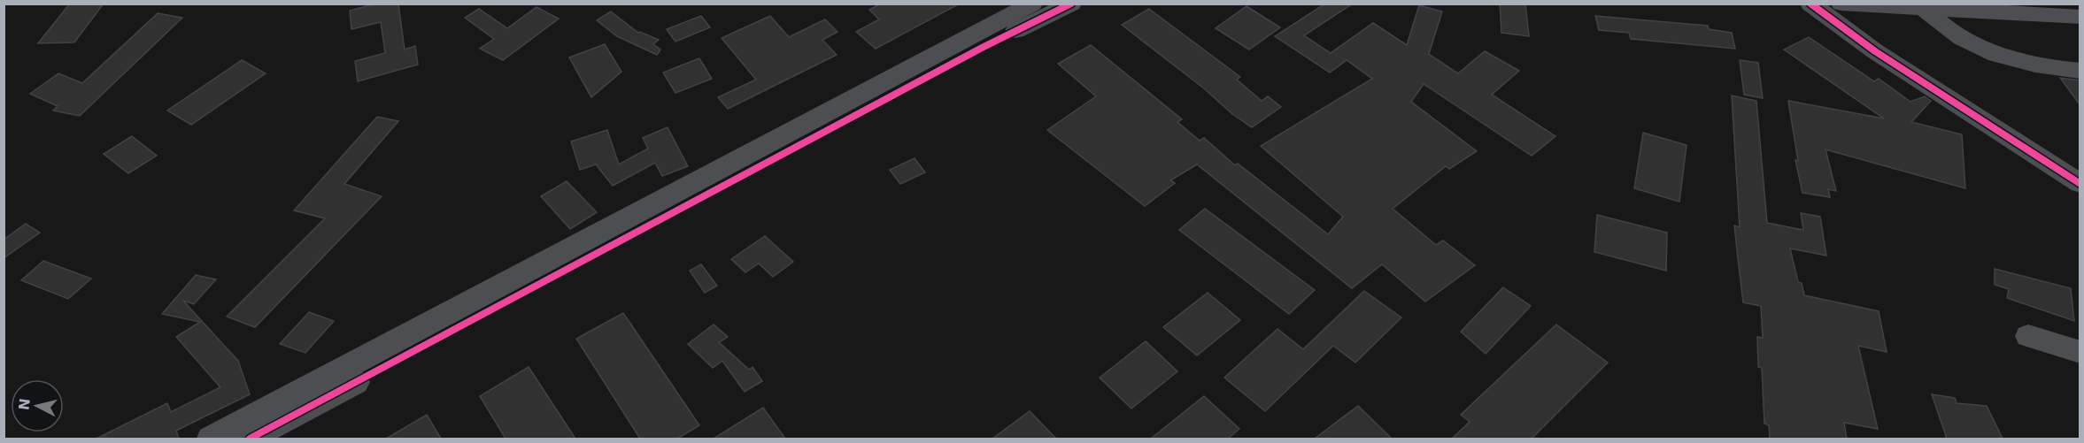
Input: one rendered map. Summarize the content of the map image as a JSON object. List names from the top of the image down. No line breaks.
{"north":"left"}
